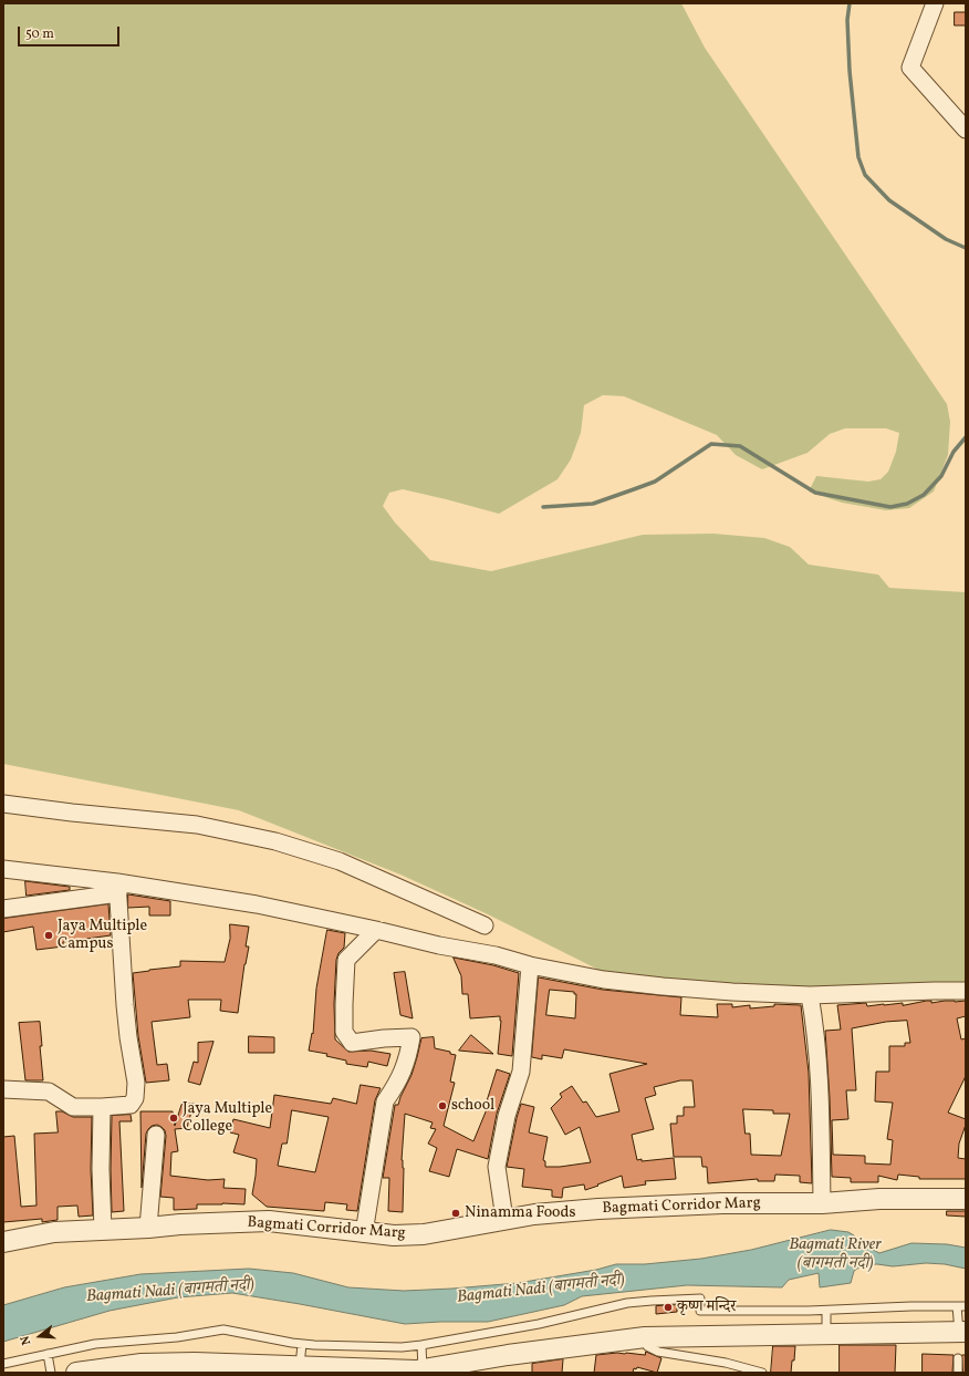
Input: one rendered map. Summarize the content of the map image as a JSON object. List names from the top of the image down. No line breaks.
{"streets":{"street":["Bagmati Corridor Marg"]},"water":["Bagmati River (बागमती नदी)","Bagmati Nadi (बागमती नदी)"],"places":["Jaya Multiple Campus","school","Jaya Multiple College","Ninamma Foods","कृष्ण मन्दिर"],"scale_bar":"50 m","north":"left"}
